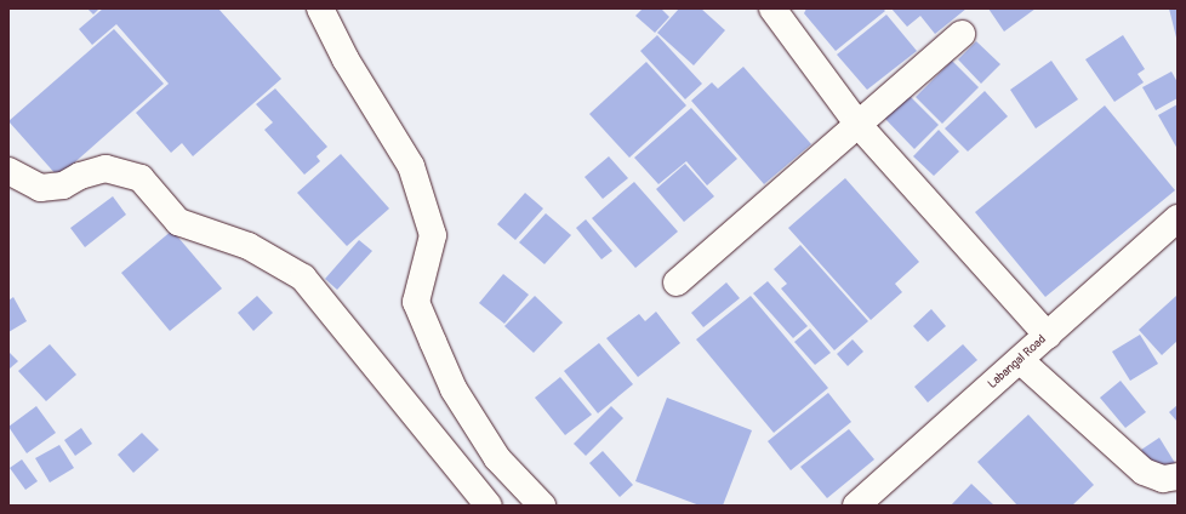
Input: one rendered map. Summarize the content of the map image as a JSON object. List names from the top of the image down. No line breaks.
{"streets":{"street":["Labangal Road"]}}
